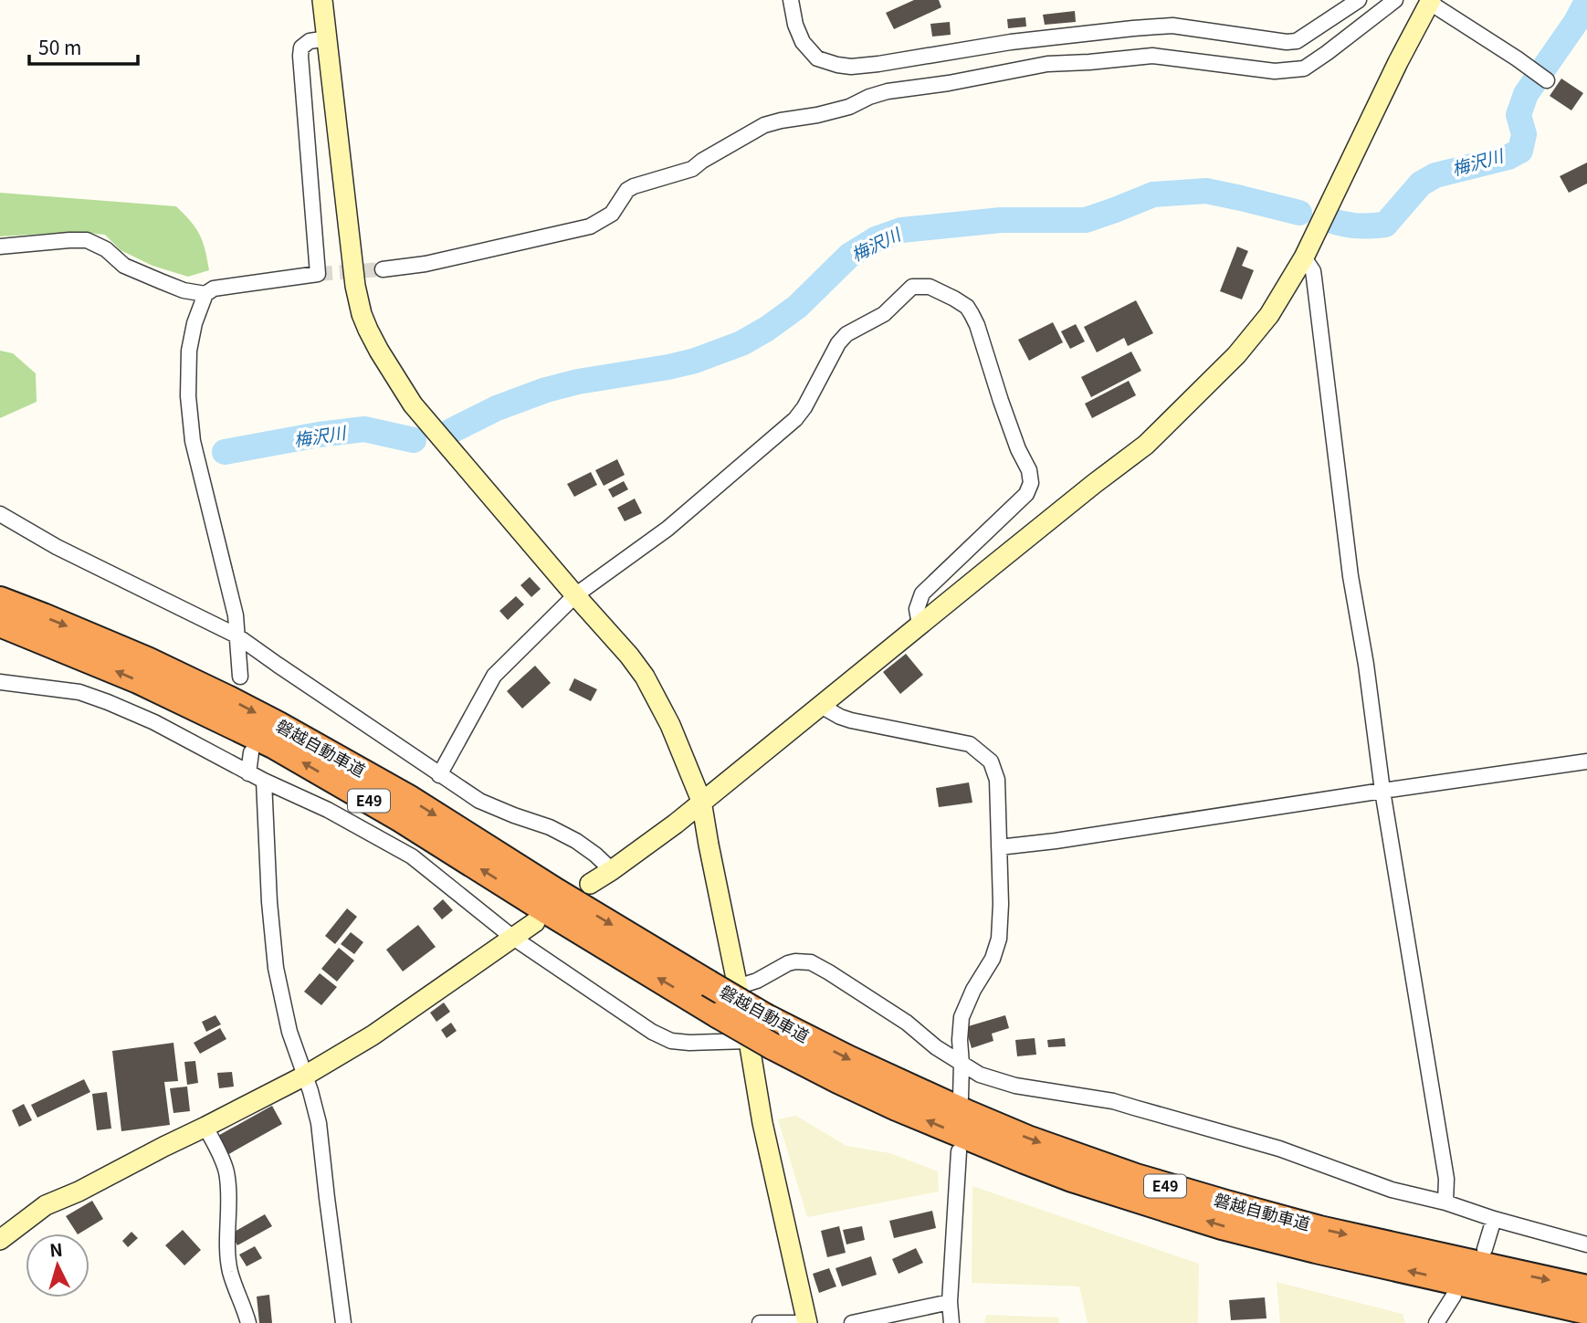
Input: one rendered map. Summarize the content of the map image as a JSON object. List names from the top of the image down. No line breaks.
{"streets":{"highway":["磐越自動車道","E49"]},"water":["梅沢川"],"scale_bar":"50 m","north":"top"}
